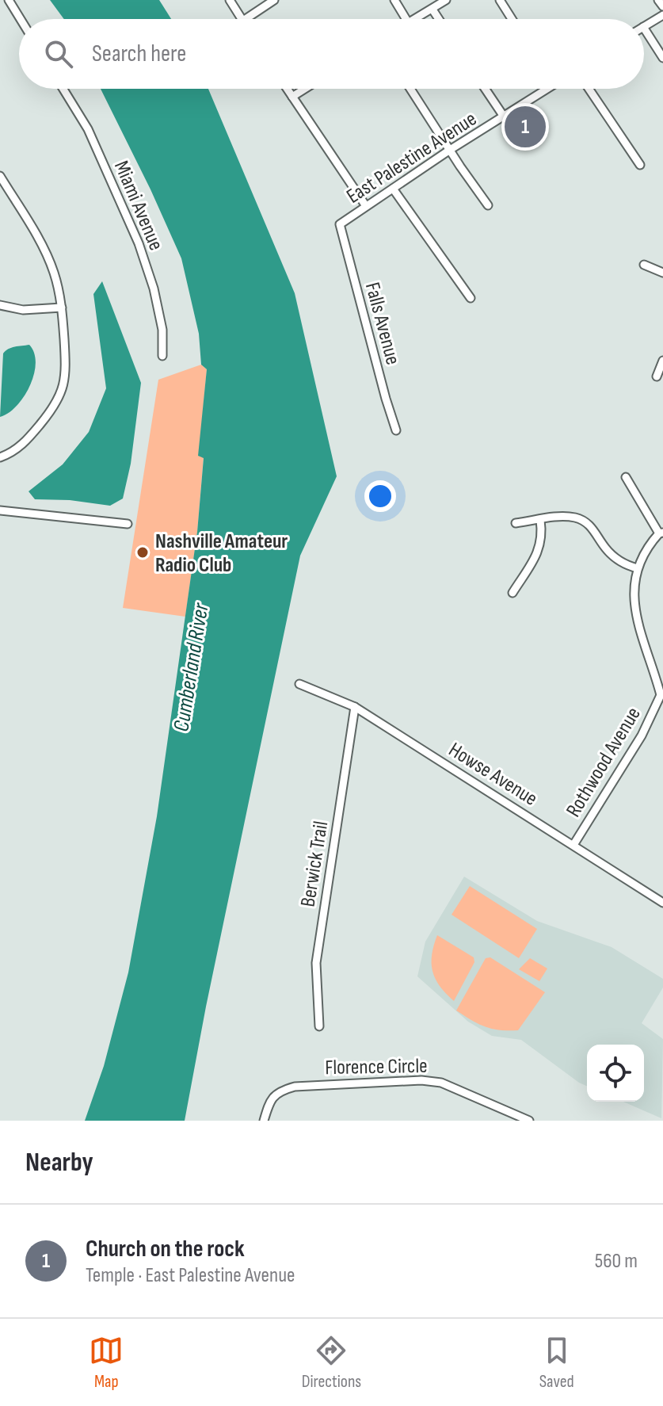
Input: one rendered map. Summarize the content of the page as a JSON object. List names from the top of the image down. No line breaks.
{"streets":{"street":["East Palestine Avenue","Miami Avenue","Falls Avenue","Rothwood Avenue","Howse Avenue","Berwick Trail","Florence Circle"]},"crossings":[["East Palestine Avenue","Falls Avenue"],["Rothwood Avenue","Howse Avenue"],["Howse Avenue","Berwick Trail"]],"water":["Cumberland River"],"places":["Nashville Amateur Radio Club"],"page":{"search":"Search here","pins":"1","heading":"Nearby","list":[{"mark":"1","name":"Church on the rock","note":"Temple · East Palestine Avenue","value":"560 m"}],"nav":["Map","Directions","Saved"]}}
